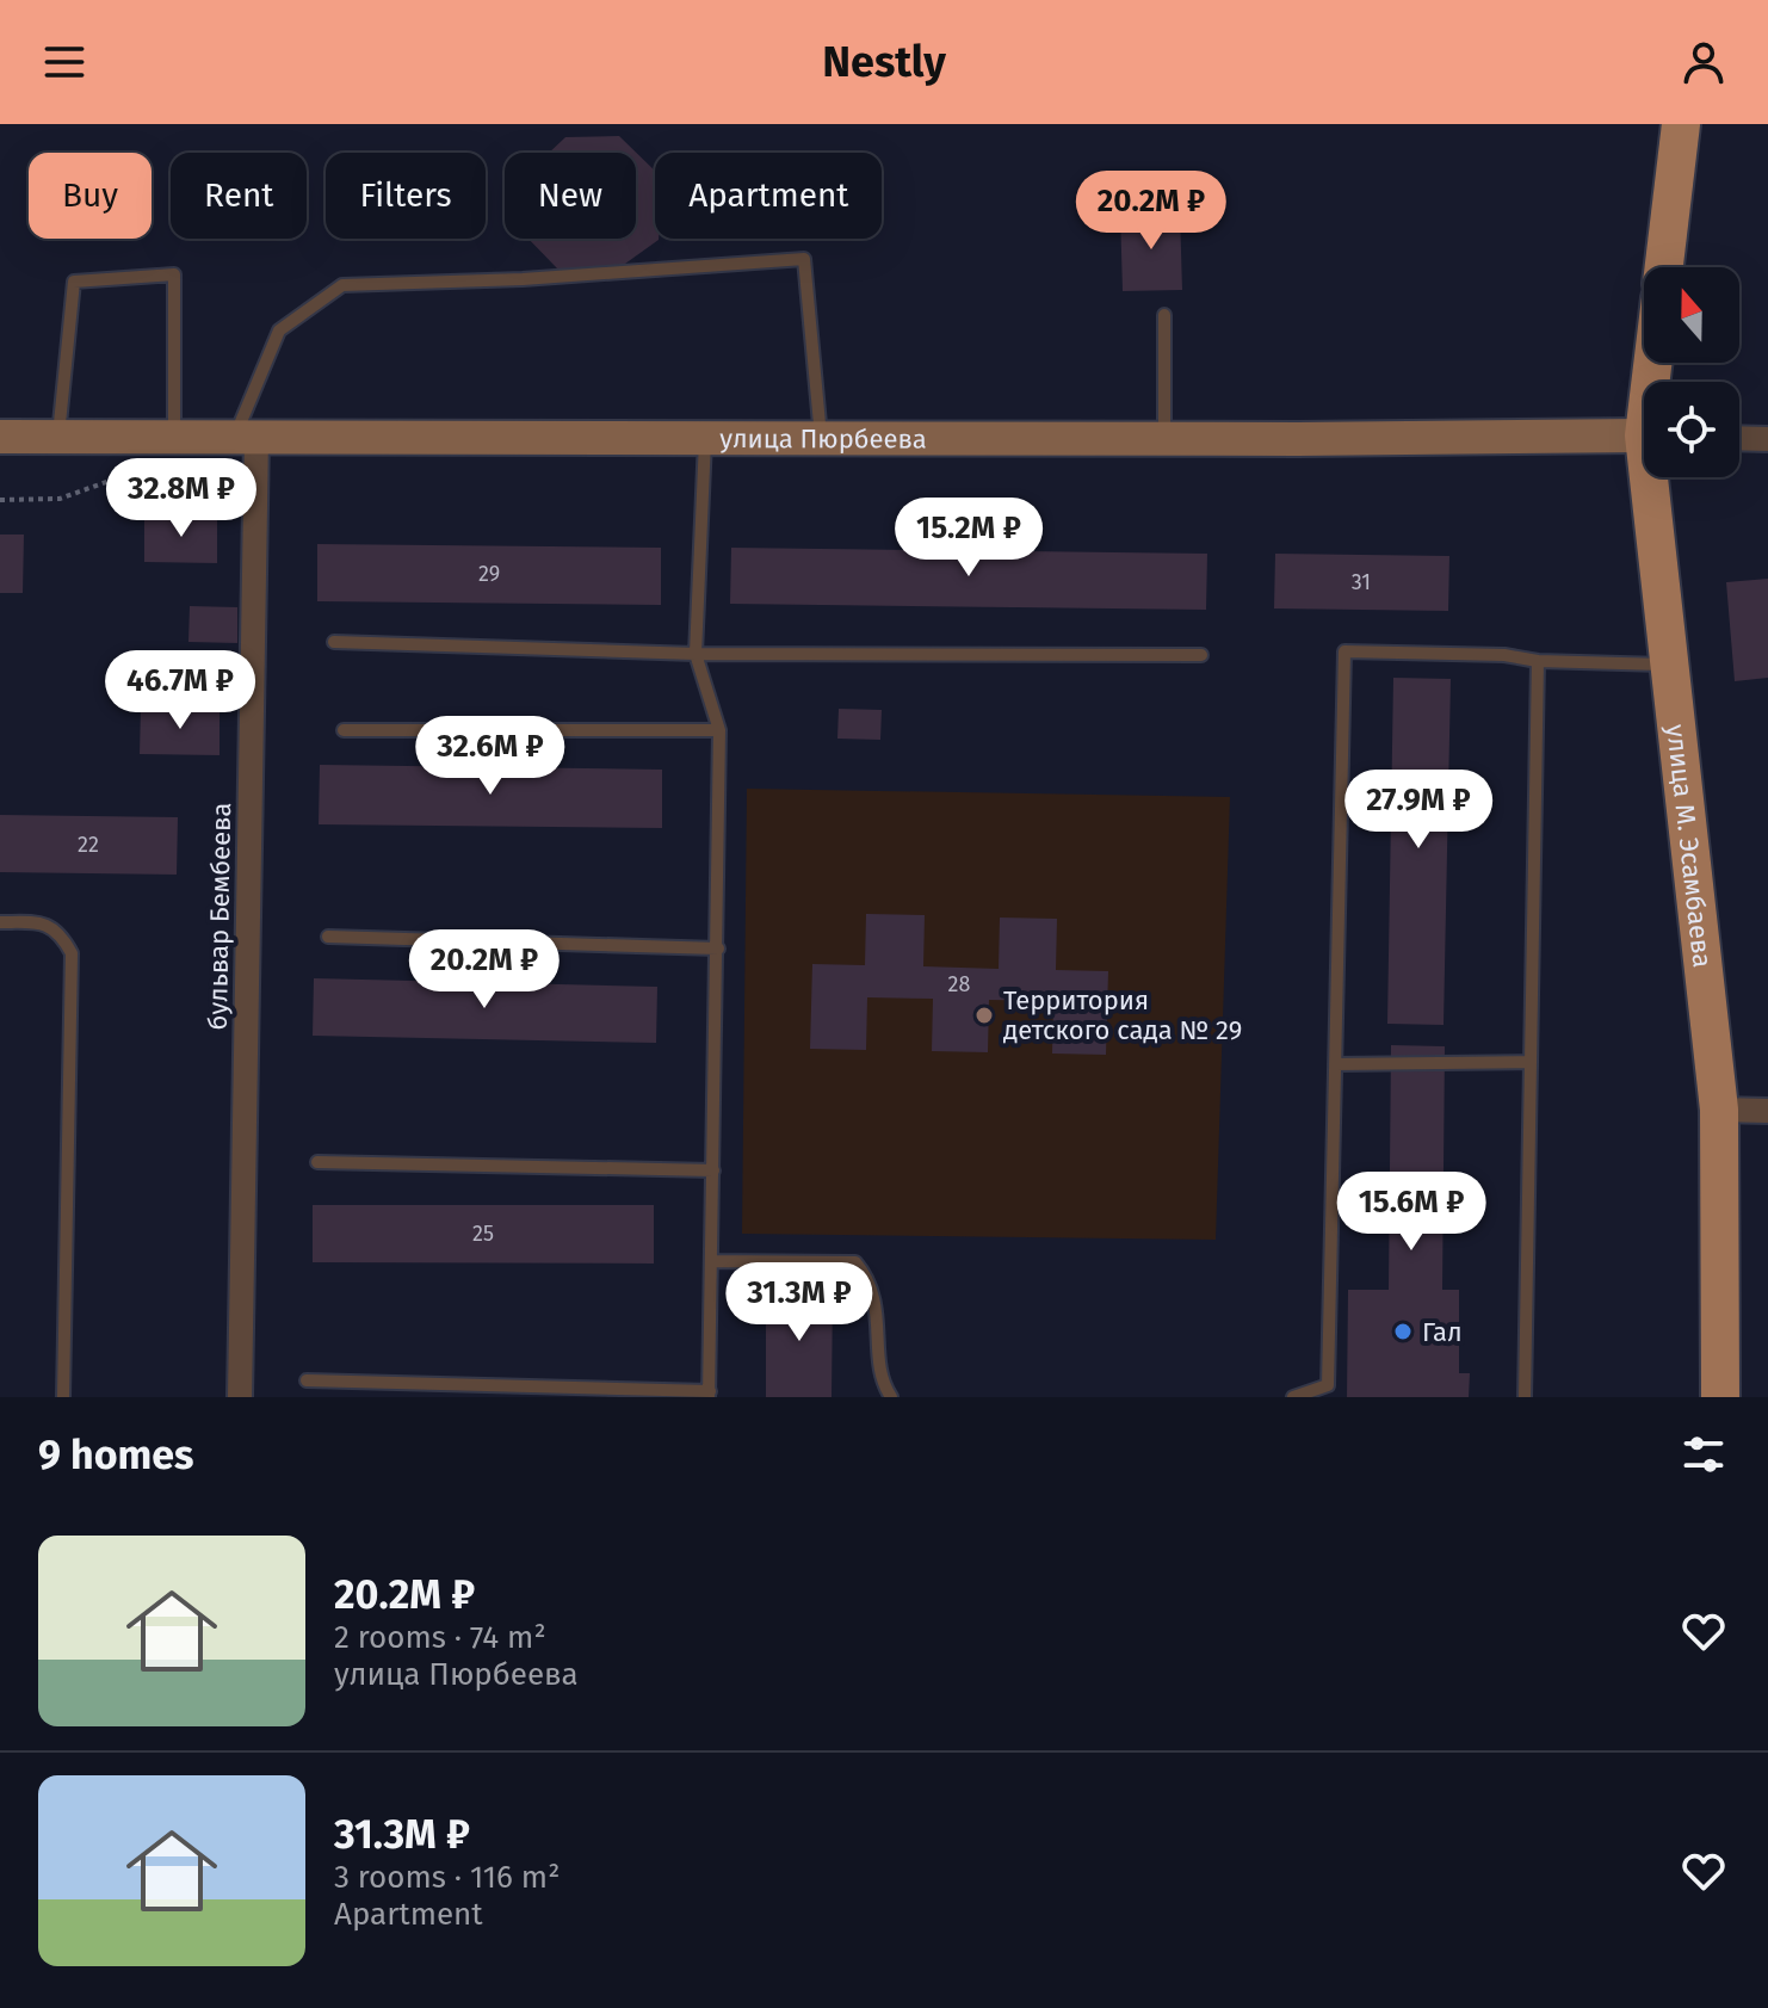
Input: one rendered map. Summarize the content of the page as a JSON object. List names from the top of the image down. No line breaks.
{"streets":{"main road":["улица Пюрбеева","улица М. Эсамбаева"],"street":["бульвар Бембеева"]},"crossings":[["улица Пюрбеева","бульвар Бембеева"]],"places":["Территория детского сада № 29","Гал"],"house_numbers":["29","31","22","28","25"],"north":"top","page":{"header":"Nestly","chip":["Buy","Rent","Filters","New","Apartment"],"price":["20.2M ₽","32.8M ₽","15.2M ₽","46.7M ₽","32.6M ₽","27.9M ₽","20.2M ₽","15.6M ₽","31.3M ₽"],"heading":"9 homes","list":[{"name":"20.2M ₽","note":"2 rooms · 74 m² · улица Пюрбеева"},{"name":"31.3M ₽","note":"3 rooms · 116 m² · Apartment"}]}}
